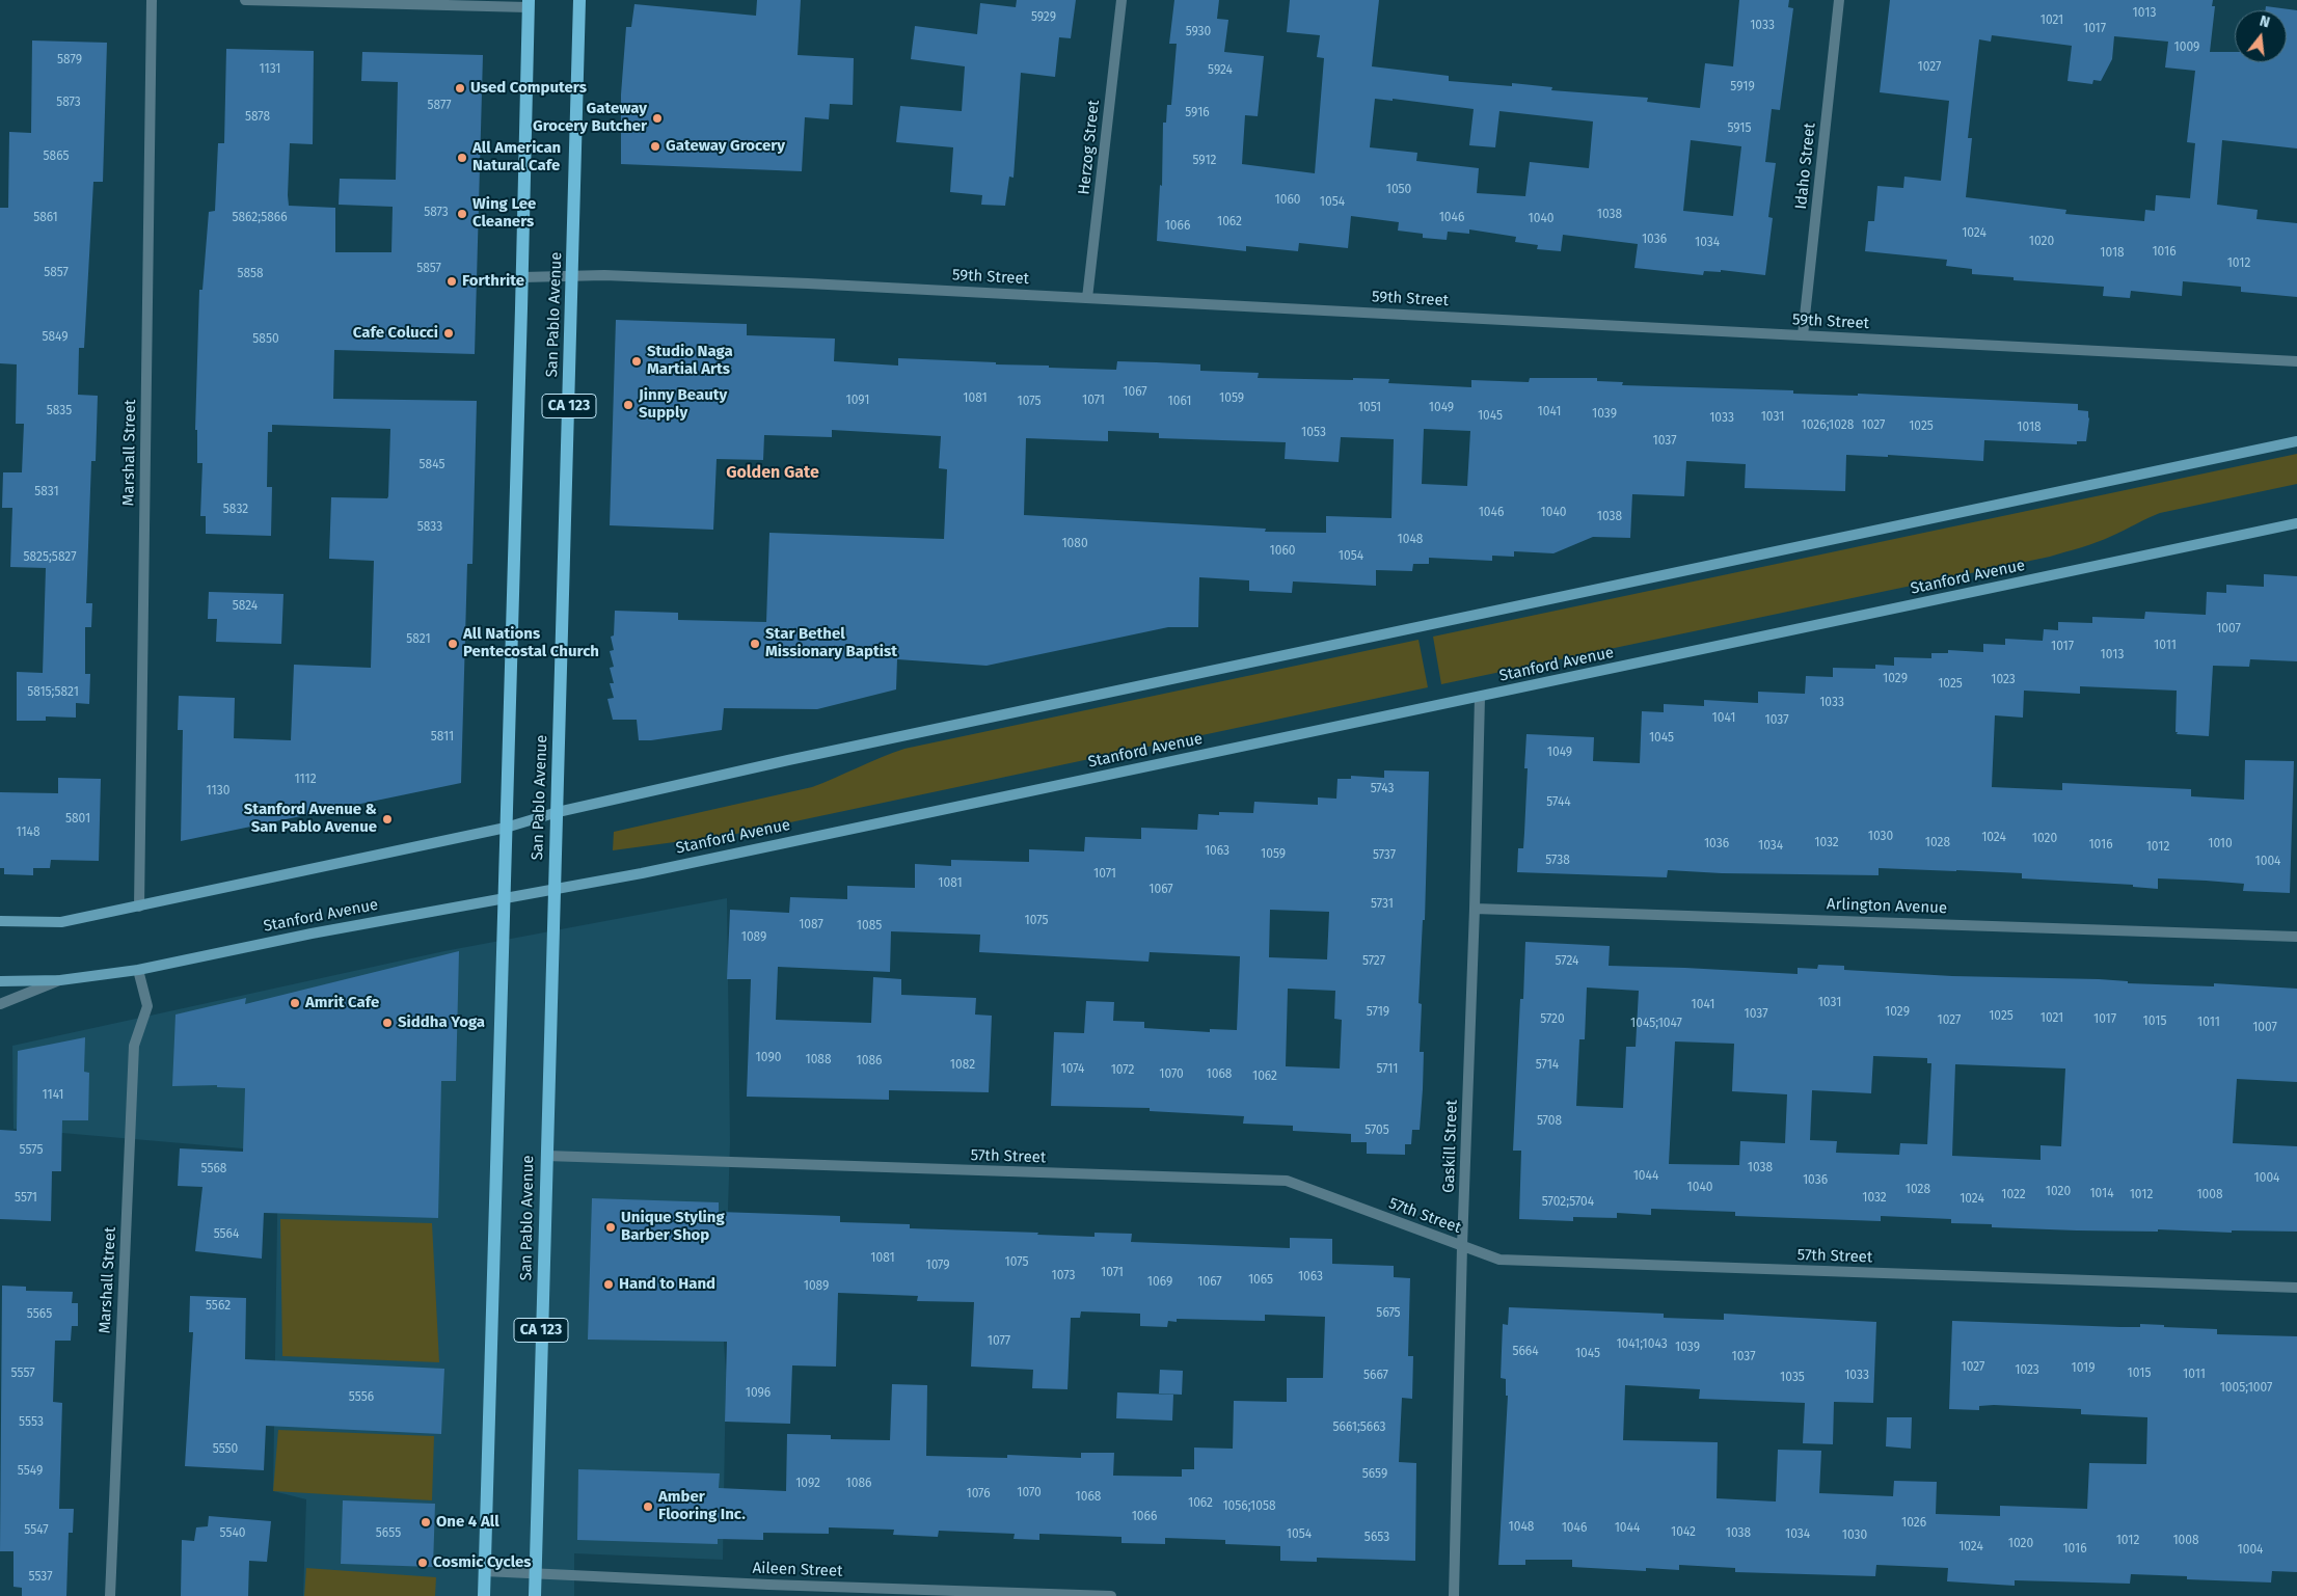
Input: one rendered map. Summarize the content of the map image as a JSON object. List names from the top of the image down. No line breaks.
{"streets":{"main road":["San Pablo Avenue","CA 123","Stanford Avenue"],"street":["Herzog Street","Idaho Street","59th Street","Marshall Street","Arlington Avenue","Gaskill Street","57th Street","Aileen Street"]},"crossings":[["Herzog Street","59th Street"],["Idaho Street","59th Street"],["59th Street","San Pablo Avenue"],["59th Street","CA 123"],["San Pablo Avenue","Stanford Avenue"],["San Pablo Avenue","57th Street"],["San Pablo Avenue","Aileen Street"],["CA 123","Stanford Avenue"],["CA 123","Aileen Street"],["Marshall Street","Stanford Avenue"],["Stanford Avenue","Gaskill Street"],["Arlington Avenue","Gaskill Street"],["Gaskill Street","57th Street"]],"districts":["Golden Gate"],"places":["Used Computers","Gateway Grocery Butcher","Gateway Grocery","All American Natural Cafe","Wing Lee Cleaners","Forthrite","Cafe Colucci","Studio Naga Martial Arts","Jinny Beauty Supply","All Nations Pentecostal Church","Star Bethel Missionary Baptist","Stanford Avenue & San Pablo Avenue","Amrit Cafe","Siddha Yoga","Unique Styling Barber Shop","Hand to Hand","Amber Flooring Inc.","One 4 All","Cosmic Cycles"],"house_numbers":["1013","5929","1021","1033","1017","5930","1009","5879","1027","1131","5924","5919","5873","5877","5916","5878","5915","5865","5912","1050","1060","1054","5873","1038","5861","5862;5866","1046","1040","1062","1066","1024","1036","1020","1034","1016","1018","1012","5857","5857","5858","5849","5850","1067","1081","1059","1091","1071","1075","1061","1051","1049","5835","1041","1039","1045","1031","1033","1026;1028","1027","1025","1018","1053","1037","5845","5831","5832","1046","1040","1038","5833","1048","1080","1060","1054","5825;5827","5824","1007","5821","1011","1017","1013","1029","1023","1025","5815;5821","1033","1041","1037","5811","1045","1049","1112","5743","1130","5744","5801","1148","1030","1024","1020","1032","1028","1036","1010","1016","1034","1012","1063","1059","5737","5738","1004","1071","1081","1067","5731","1075","1087","1085","1089","5727","5724","1031","1041","5719","1029","1037","1025","1021","5720","1017","1027","1015","1011","1045;1047","1007","1090","1088","1086","1082","5714","1074","5711","1072","1070","1068","1062","1141","5708","5705","5575","1038","5568","1044","1004","1036","1040","1028","1020","1014","1022","1012","1008","5571","1032","1024","5702;5704","5564","1081","1075","1079","1071","1073","1063","1065","1069","1067","1089","5562","5675","5565","1077","1041;1043","1039","5664","1045","1037","1027","1019","1023","5557","1015","1011","5667","1033","1035","1005;1007","1096","5556","5553","5661;5663","5550","5549","5659","1092","1086","1070","1076","1068","1062","1056;1058","1066","1026","1048","1046","1044","5547","1042","5540","5655","1038","1054","1034","1030","5653","1012","1008","1020","1024","1016","1004","5537"],"north":"top"}
